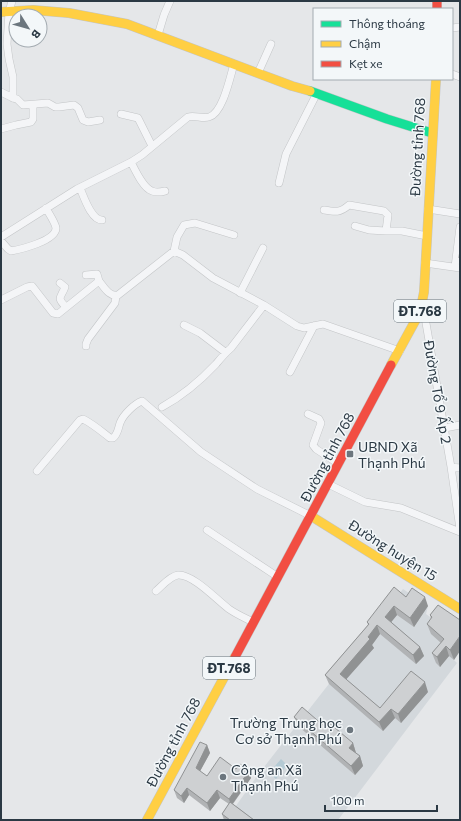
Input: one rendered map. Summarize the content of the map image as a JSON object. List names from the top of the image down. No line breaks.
{"streets":{"main road":["Đường tỉnh 768","ĐT.768","Đường huyện 15"],"street":["Đường Tổ 9 Ấp 2"]},"crossings":[["Đường tỉnh 768","Đường Tổ 9 Ấp 2"],["Đường tỉnh 768","Đường huyện 15"]],"places":{"transit":["UBND Xã Thạnh Phú"],"other":["Trường Trung học Cơ sở Thạnh Phú","Công an Xã Thạnh Phú"]},"legend":["Thông thoáng","Chậm","Kẹt xe"],"scale_bar":"100 m","north":"bottom right"}
